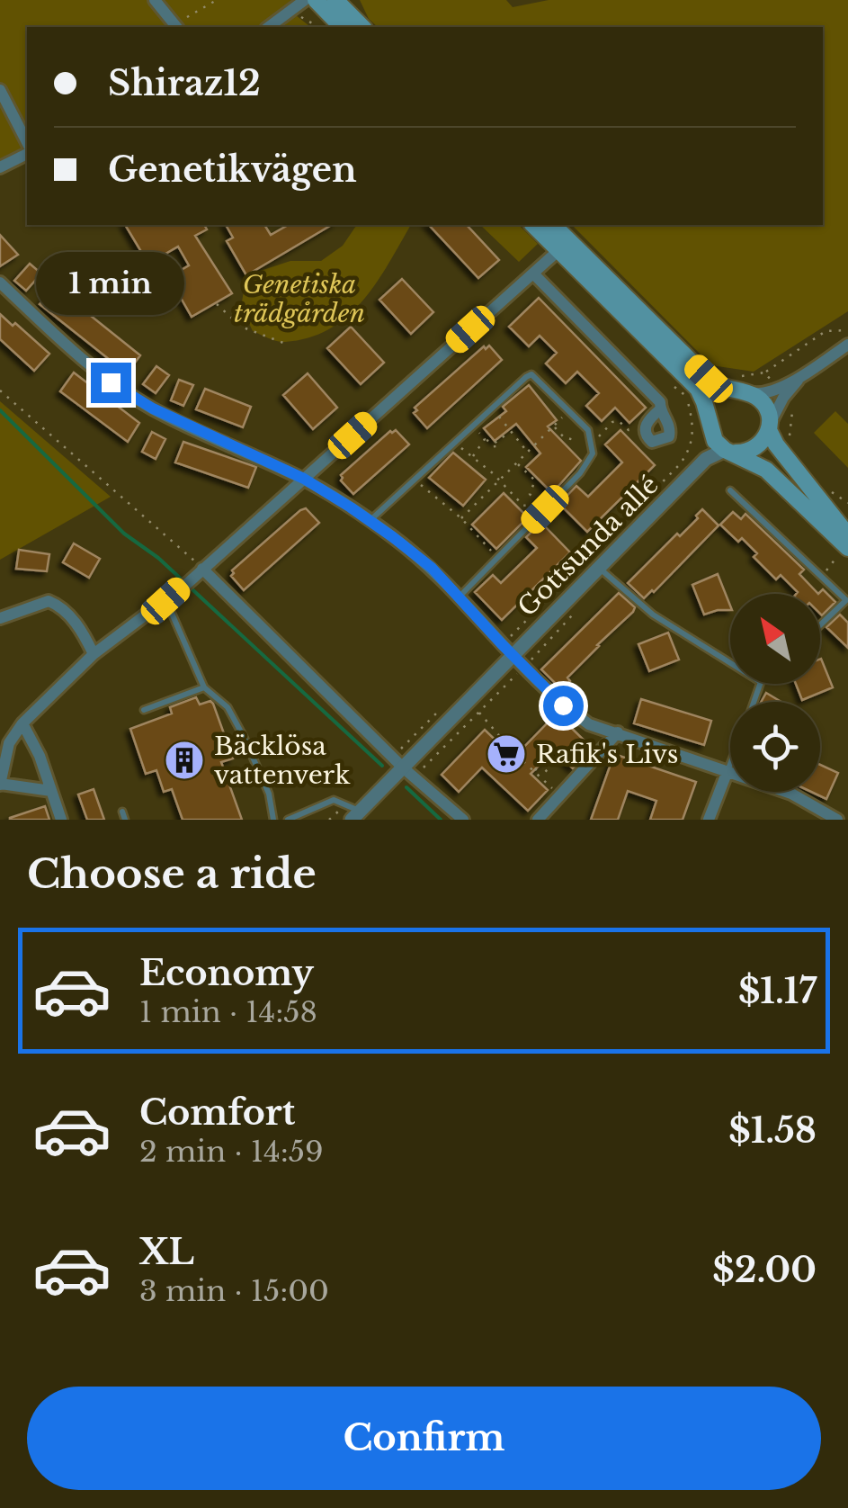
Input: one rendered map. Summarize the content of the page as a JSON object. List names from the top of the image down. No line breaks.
{"streets":{"street":["Gottsunda allé"]},"parks":["Genetiska trädgården"],"places":{"supermarket":["Rafik's Livs"],"building":["Bäcklösa vattenverk"]},"north":"top left","page":{"banner":["Shiraz12","Genetikvägen"],"bubble":"1 min","heading":"Choose a ride","list":[{"name":"Economy","note":"1 min · 14:58","value":"$1.17"},{"name":"Comfort","note":"2 min · 14:59","value":"$1.58"},{"name":"XL","note":"3 min · 15:00","value":"$2.00"}],"buttons":"Confirm"}}
